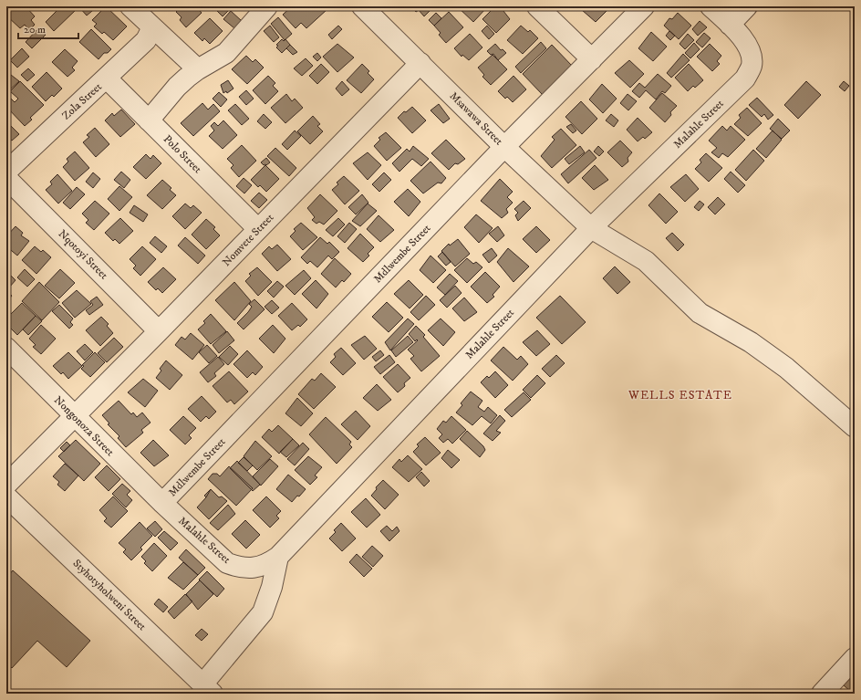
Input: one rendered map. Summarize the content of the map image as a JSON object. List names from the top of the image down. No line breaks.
{"streets":{"street":["Zola Street","Msawawa Street","Malahle Street","Polo Street","Nomvete Street","Mdlwembe Street","Nqotoyi Street","Nongonoza Street","Styhotyholweni Street"]},"crossings":[["Zola Street","Polo Street"],["Msawawa Street","Malahle Street"],["Msawawa Street","Nomvete Street"],["Msawawa Street","Mdlwembe Street"],["Malahle Street","Mdlwembe Street"],["Malahle Street","Nongonoza Street"],["Polo Street","Nomvete Street"],["Nomvete Street","Nqotoyi Street"],["Nomvete Street","Nongonoza Street"],["Mdlwembe Street","Nongonoza Street"]],"districts":["WELLS ESTATE"],"scale_bar":"20 m"}
